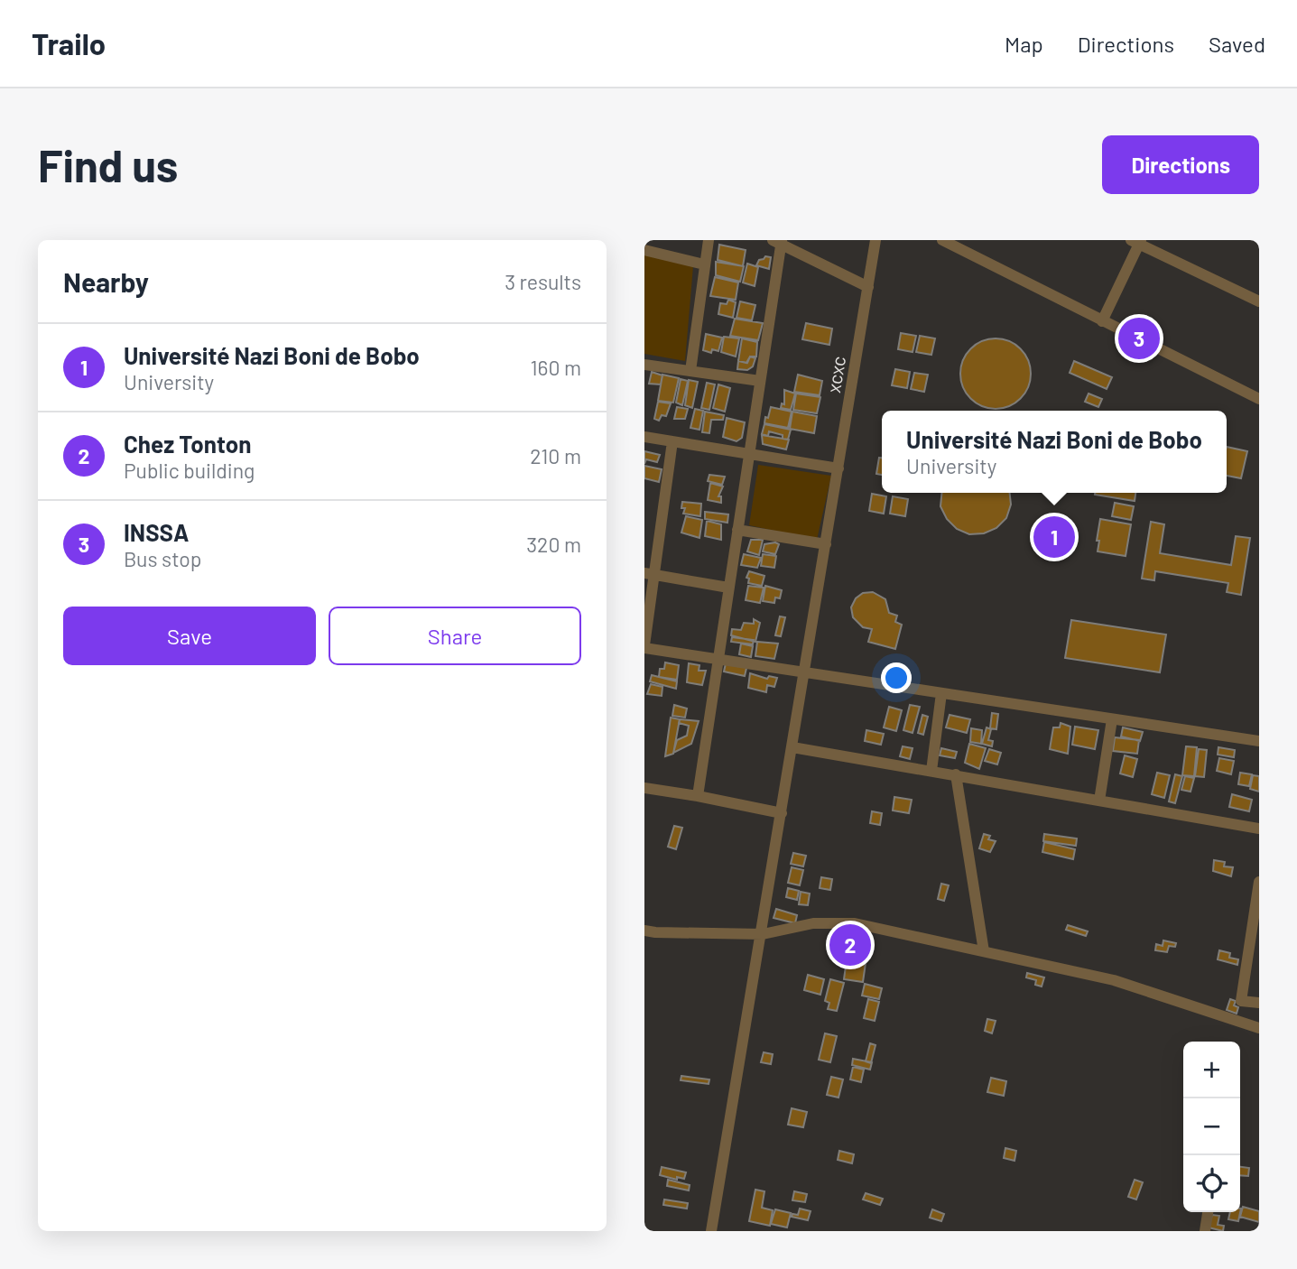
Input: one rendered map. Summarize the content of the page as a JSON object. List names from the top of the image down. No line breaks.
{"streets":{"street":["xcxc"]},"page":{"header":"Trailo","nav":["Map","Directions","Saved"],"buttons":["Directions",["Save","Share"]],"title":"Find us","heading":["Nearby","3 results"],"pins":["3","1","2"],"list":[{"mark":"1","name":"Université Nazi Boni de Bobo","note":"University","value":"160 m"},{"mark":"2","name":"Chez Tonton","note":"Public building","value":"210 m"},{"mark":"3","name":"INSSA","note":"Bus stop","value":"320 m"}],"popup":["Université Nazi Boni de Bobo","University"],"map_buttons":["+","−"]}}
